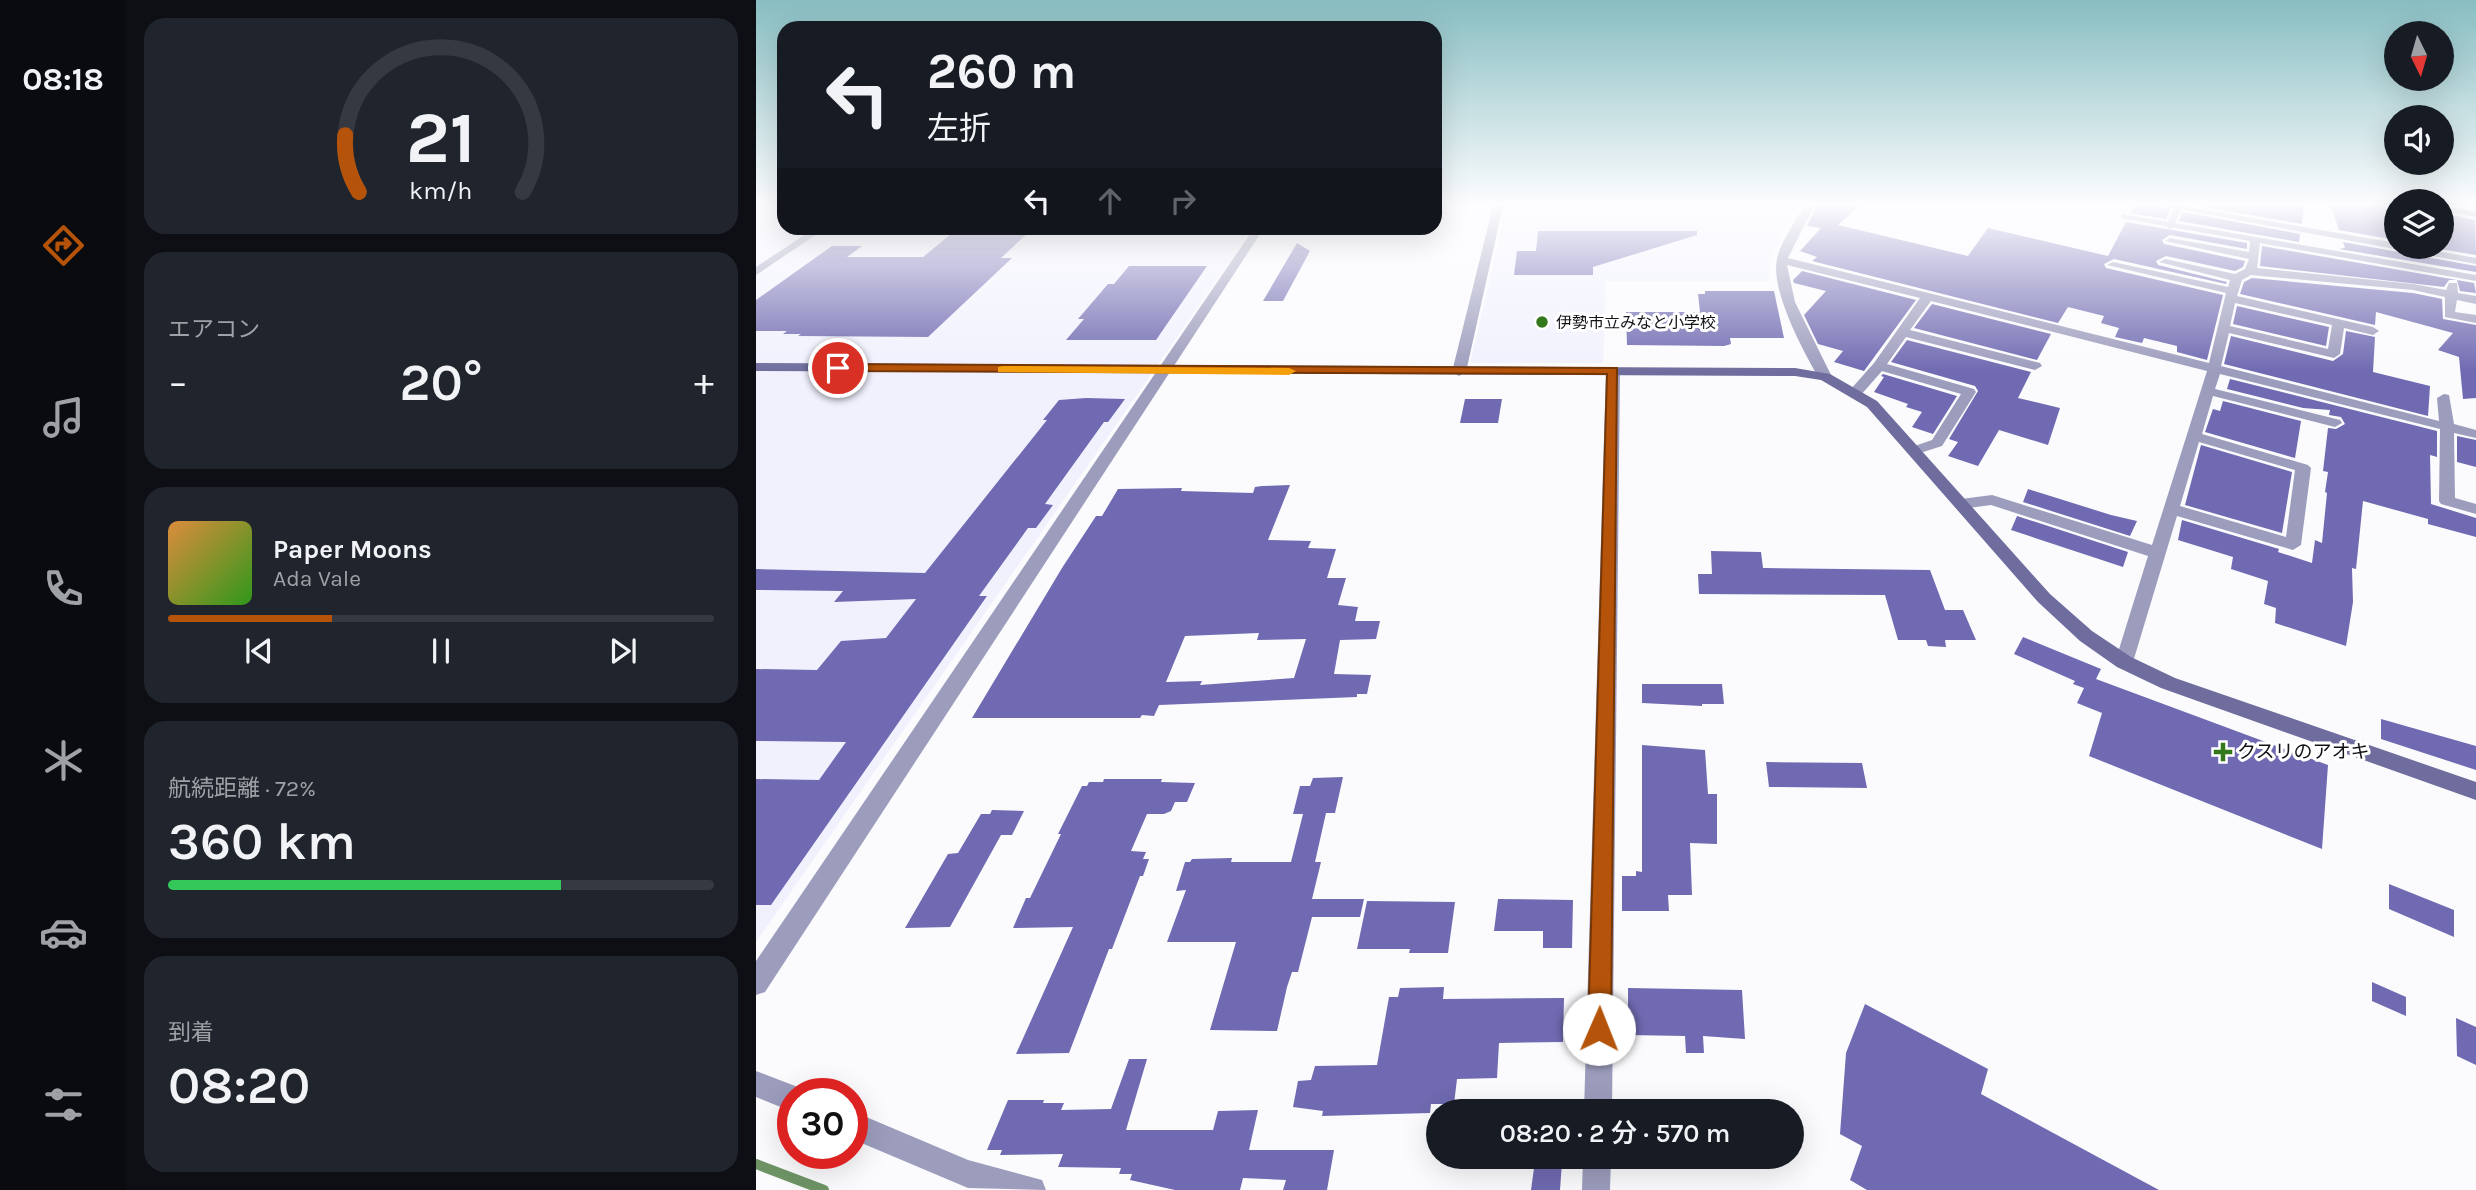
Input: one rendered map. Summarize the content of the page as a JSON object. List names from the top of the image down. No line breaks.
{"places":{"other":["伊勢市立みなと小学校"],"health":["クスリのアオキ"]},"north":"bottom","page":{"tabs":"08:18","turn":["260 m","左折"],"tile":["エアコン",["航続距離 · 72%","360 km"],["到着","08:20"]],"heat":["−","20°","+"],"song":["Paper Moons","Ada Vale"],"limit":"30","trip":"08:20 · 2 分 · 570 m","gauge":["21","km/h"]}}
